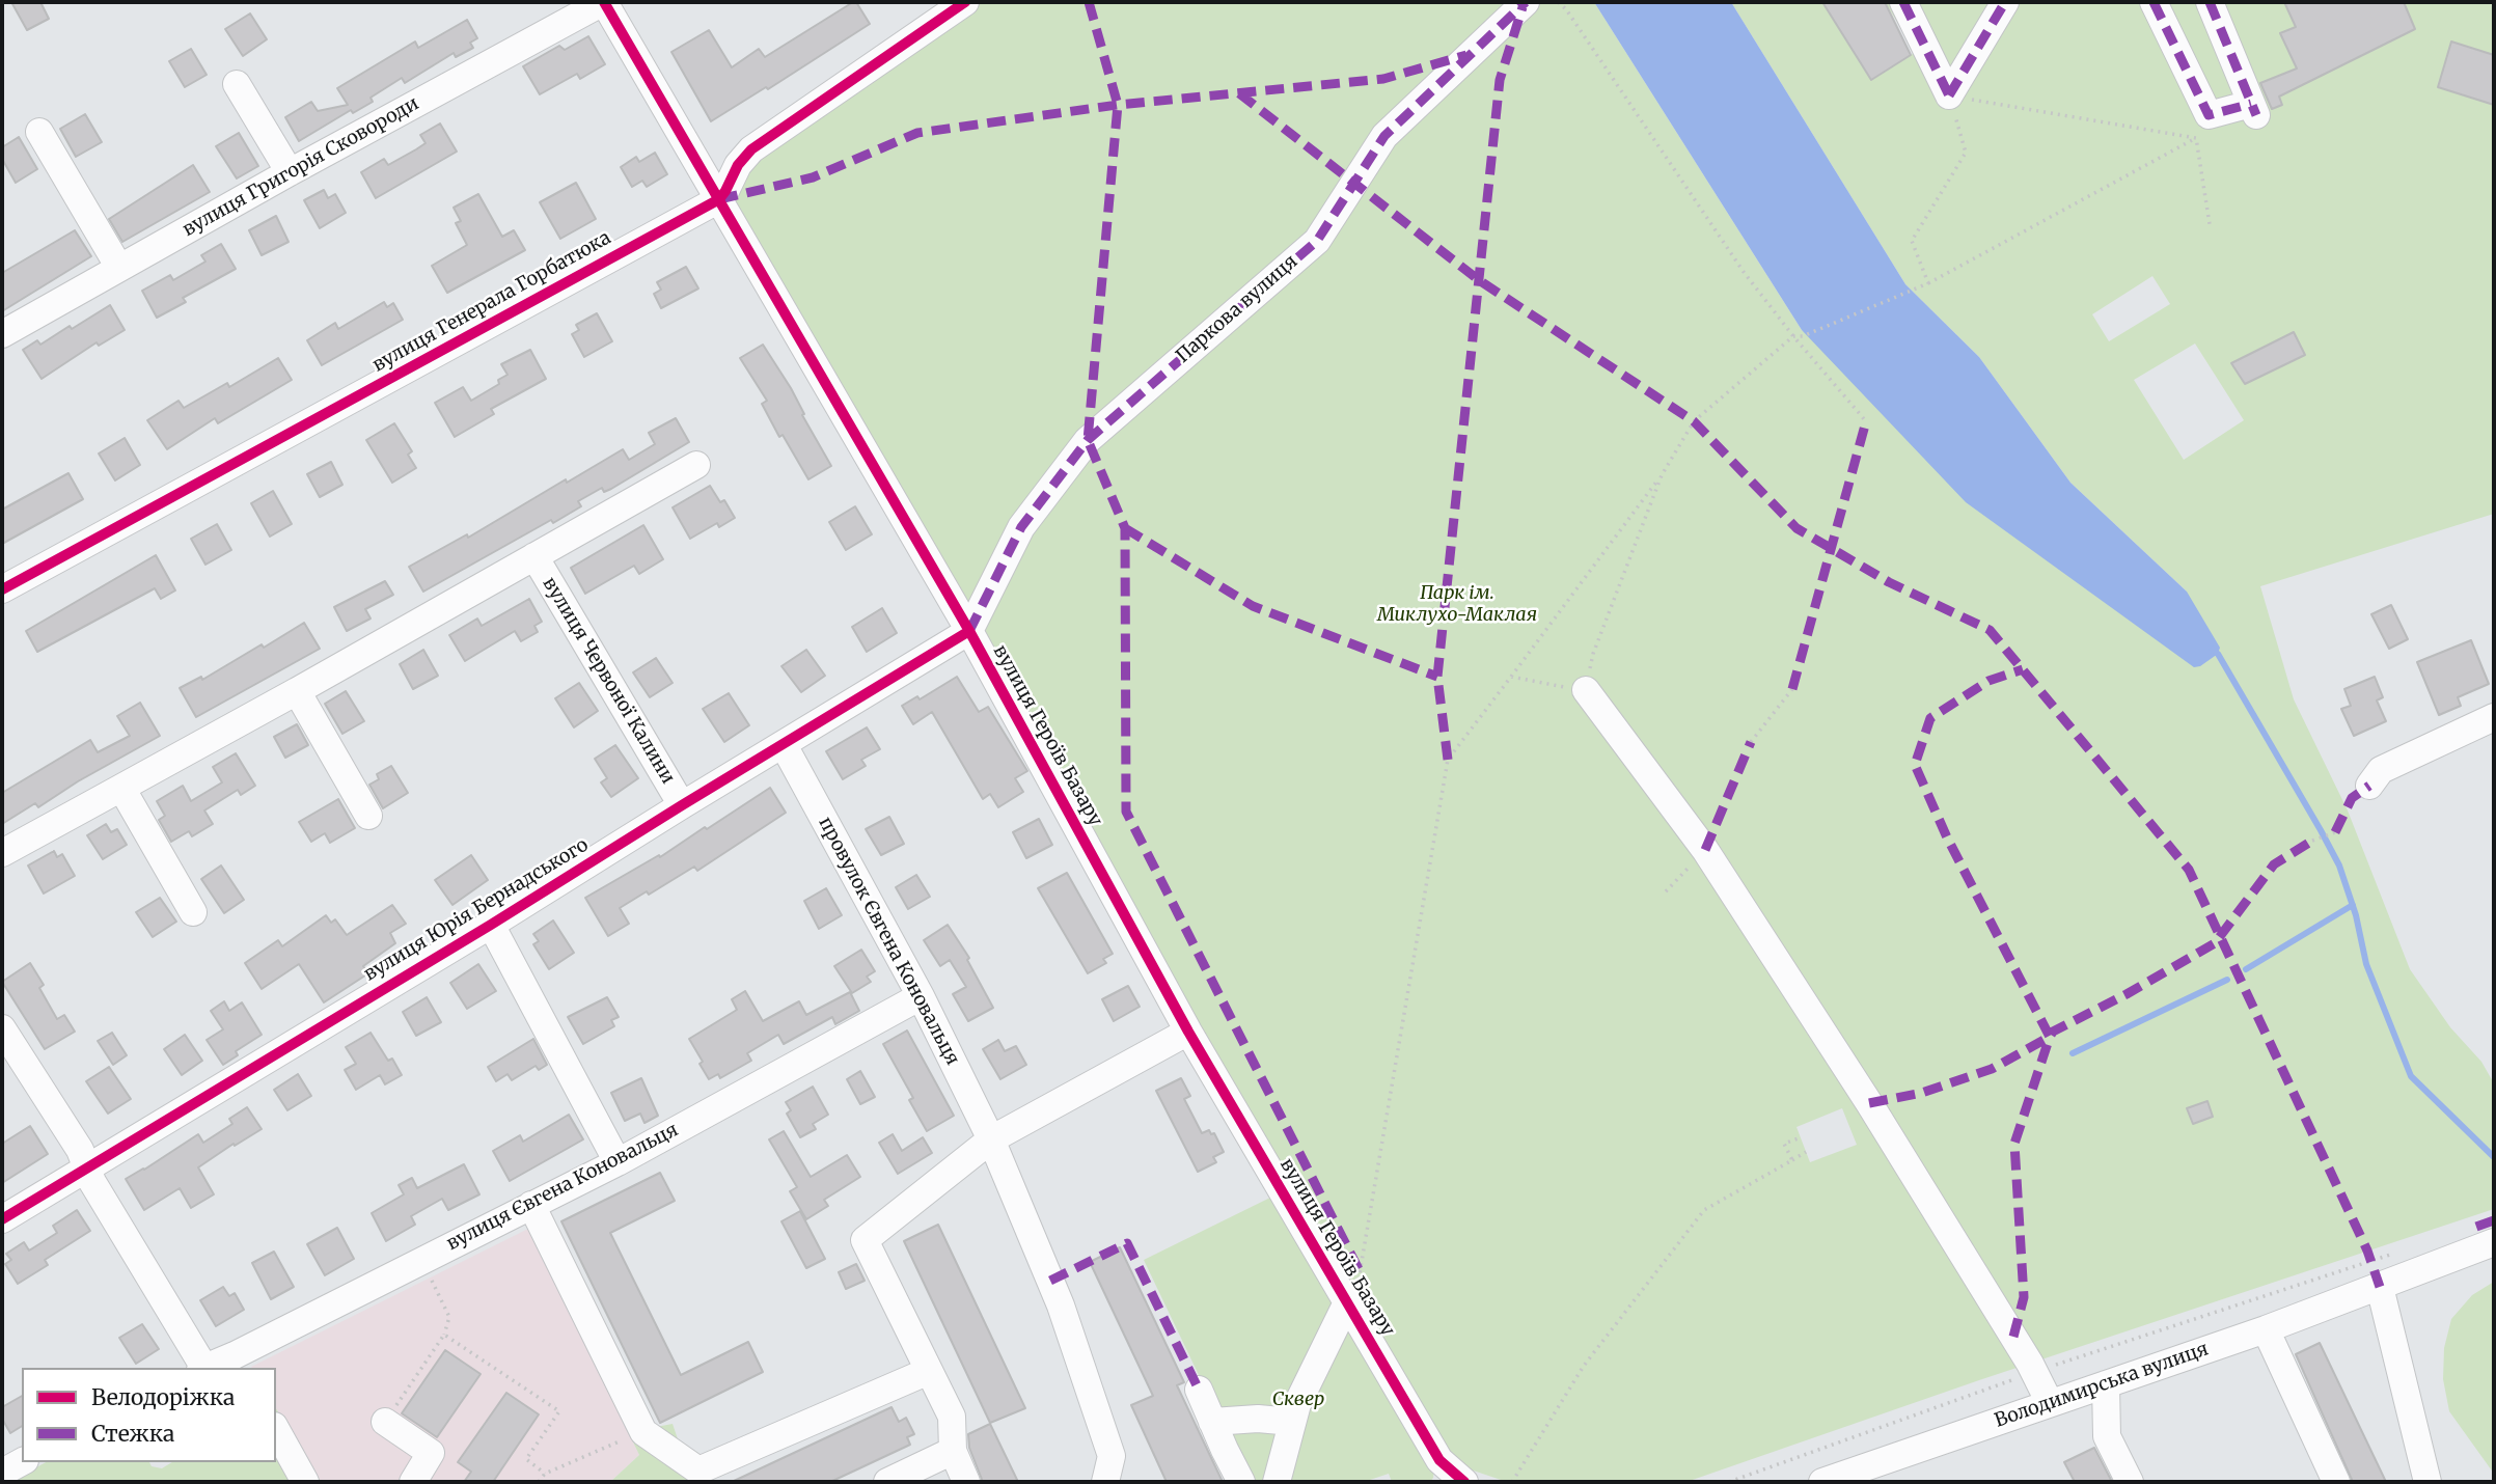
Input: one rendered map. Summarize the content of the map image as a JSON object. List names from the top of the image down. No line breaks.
{"streets":{"street":["вулиця Григорія Сковороди","вулиця Генерала Горбатюка","Паркова вулиця","вулиця Червоної Калини","вулиця Героїв Базару","вулиця Юрія Бернадського","провулок Євгена Коновальця","вулиця Євгена Коновальця","Володимирська вулиця"]},"crossings":[["вулиця Григорія Сковороди","вулиця Героїв Базару"],["вулиця Генерала Горбатюка","вулиця Героїв Базару"],["Паркова вулиця","вулиця Героїв Базару"],["Паркова вулиця","вулиця Юрія Бернадського"],["вулиця Червоної Калини","вулиця Юрія Бернадського"],["вулиця Героїв Базару","вулиця Юрія Бернадського"],["вулиця Юрія Бернадського","провулок Євгена Коновальця"],["провулок Євгена Коновальця","вулиця Євгена Коновальця"]],"parks":["Парк ім. Миклухо-Маклая","Сквер"],"legend":["Велодоріжка","Стежка"]}
